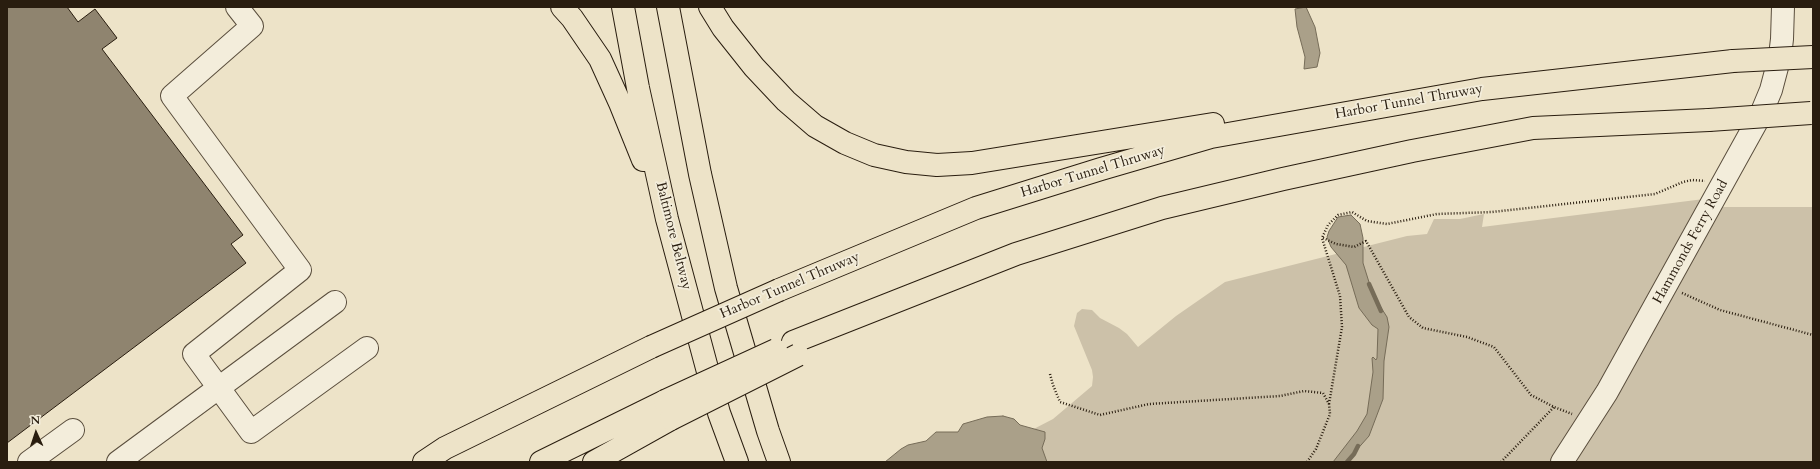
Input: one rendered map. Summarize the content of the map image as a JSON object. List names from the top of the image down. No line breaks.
{"streets":{"highway":["Harbor Tunnel Thruway","Baltimore Beltway"],"street":["Hammonds Ferry Road"]},"north":"top"}
